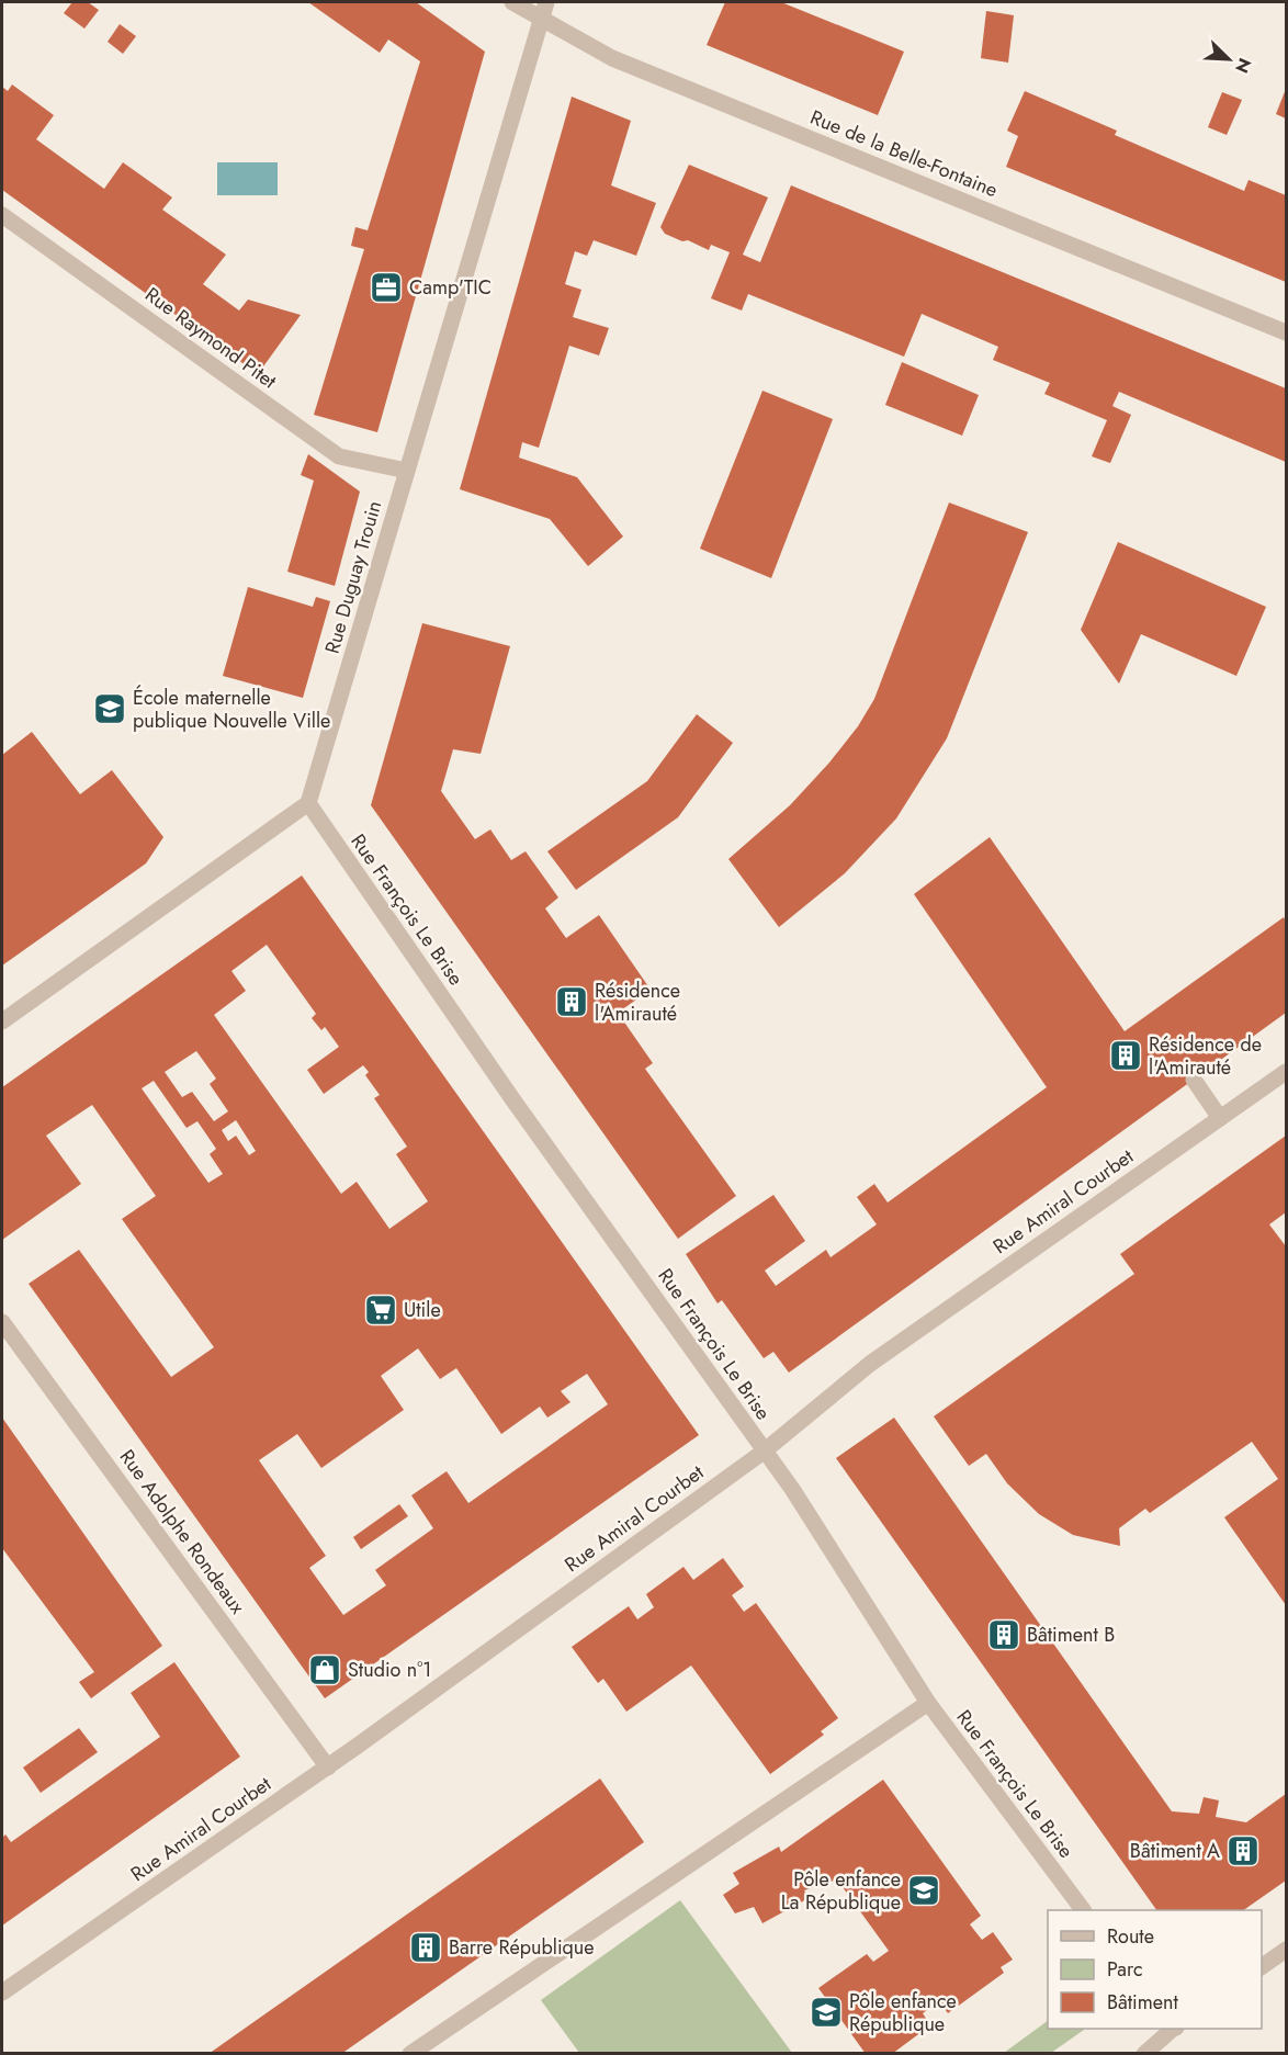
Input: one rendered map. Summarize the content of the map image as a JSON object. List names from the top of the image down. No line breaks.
{"streets":{"street":["Rue de la Belle-Fontaine","Rue Raymond Pitet","Rue Duguay Trouin","Rue François Le Brise","Rue Amiral Courbet","Rue Adolphe Rondeaux"]},"crossings":[["Rue de la Belle-Fontaine","Rue Duguay Trouin"],["Rue Raymond Pitet","Rue Duguay Trouin"],["Rue Duguay Trouin","Rue François Le Brise"],["Rue François Le Brise","Rue Amiral Courbet"],["Rue Amiral Courbet","Rue Adolphe Rondeaux"]],"places":{"office":["Camp'TIC"],"school or university":["École maternelle publique Nouvelle Ville","Pôle enfance La République","Pôle enfance République"],"building":["Résidence l'Amirauté","Résidence de l'Amirauté","Bâtiment B","Bâtiment A","Barre République"],"supermarket":["Utile"],"shop":["Studio n°1"]},"legend":["Route","Parc","Bâtiment"],"north":"bottom right"}
